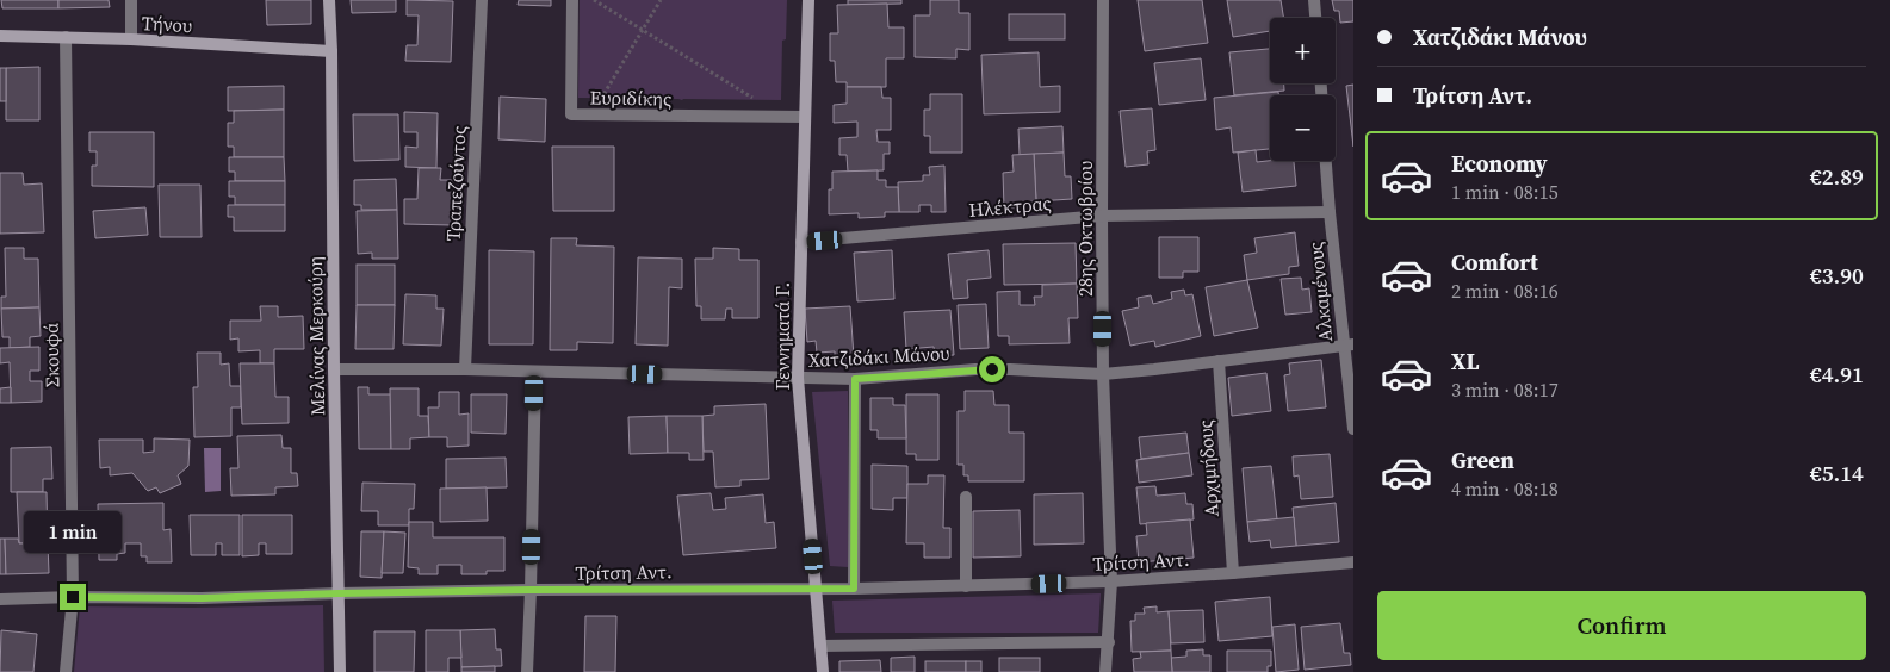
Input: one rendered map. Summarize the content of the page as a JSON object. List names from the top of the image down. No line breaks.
{"streets":{"street":["Τήνου","Ευριδίκης","Τραπεζούντος","Ηλέκτρας","28ης Οκτωβρίου","Αλκαμένους","Μελίνας Μερκούρη","Γεννηματά Γ.","Σκουφά","Χατζιδάκι Μάνου","Αρχιμήδους","Τρίτση Αντ."]},"crossings":[["Τήνου","Μελίνας Μερκούρη"],["Τήνου","Σκουφά"],["Ευριδίκης","Γεννηματά Γ."],["Τραπεζούντος","Χατζιδάκι Μάνου"],["Ηλέκτρας","28ης Οκτωβρίου"],["Ηλέκτρας","Αλκαμένους"],["Ηλέκτρας","Γεννηματά Γ."],["28ης Οκτωβρίου","Χατζιδάκι Μάνου"],["28ης Οκτωβρίου","Τρίτση Αντ."],["Αλκαμένους","Χατζιδάκι Μάνου"],["Μελίνας Μερκούρη","Χατζιδάκι Μάνου"],["Μελίνας Μερκούρη","Τρίτση Αντ."],["Γεννηματά Γ.","Χατζιδάκι Μάνου"],["Γεννηματά Γ.","Τρίτση Αντ."],["Σκουφά","Τρίτση Αντ."],["Χατζιδάκι Μάνου","Αρχιμήδους"],["Αρχιμήδους","Τρίτση Αντ."]],"page":{"banner":["Χατζιδάκι Μάνου","Τρίτση Αντ."],"map_buttons":["+","−"],"list":[{"name":"Economy","note":"1 min · 08:15","value":"€2.89"},{"name":"Comfort","note":"2 min · 08:16","value":"€3.90"},{"name":"XL","note":"3 min · 08:17","value":"€4.91"},{"name":"Green","note":"4 min · 08:18","value":"€5.14"}],"bubble":"1 min","buttons":"Confirm"}}
